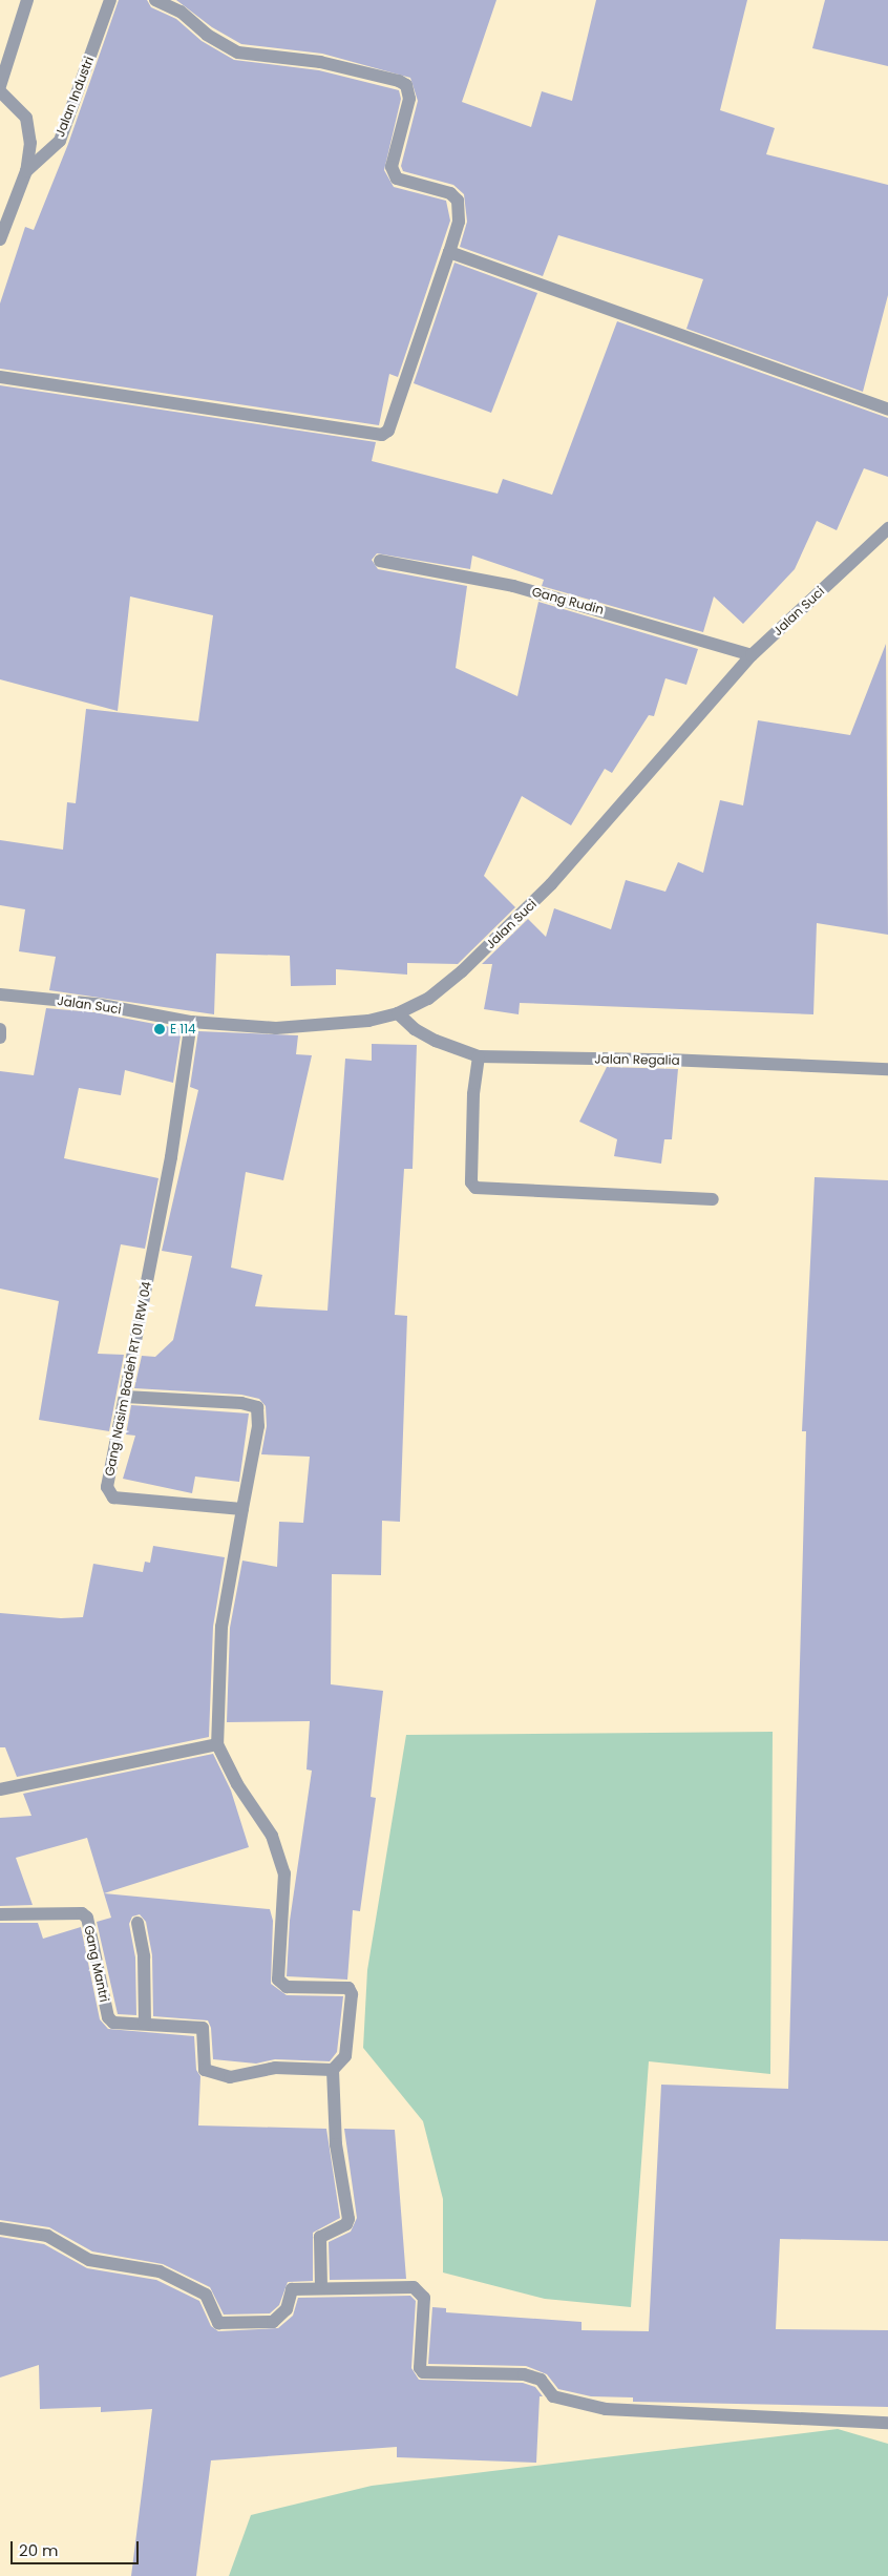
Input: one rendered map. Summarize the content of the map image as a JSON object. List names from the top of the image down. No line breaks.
{"streets":{"street":["Jalan Industri","Gang Rudin","Jalan Suci","Jalan Regalia","Gang Nasim Badeh RT 01 RW 04","Gang Mantri"]},"crossings":[["Gang Rudin","Jalan Suci"],["Jalan Suci","Jalan Regalia"],["Jalan Suci","Gang Nasim Badeh RT 01 RW 04"]],"places":["E 114"],"scale_bar":"20 m"}
